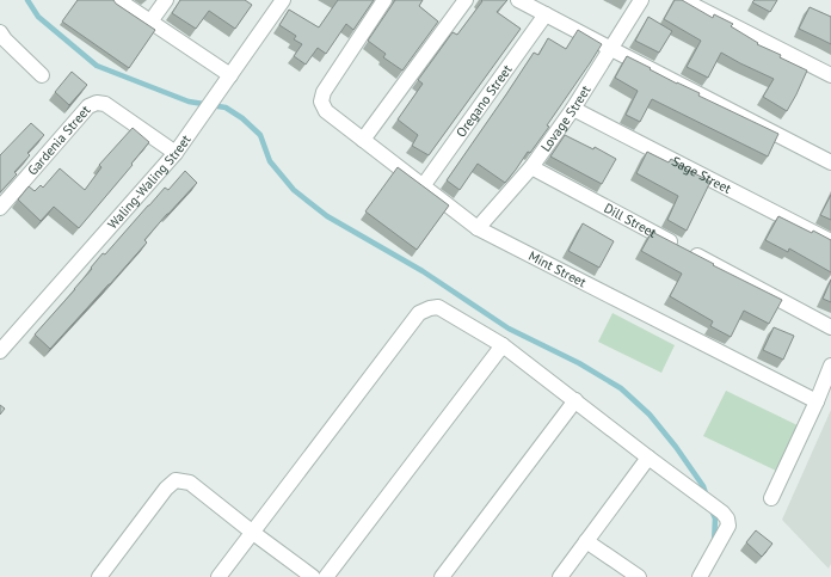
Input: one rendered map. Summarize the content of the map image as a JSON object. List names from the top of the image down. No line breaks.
{"streets":{"street":["Oregano Street","Lovage Street","Gardenia Street","Sage Street","Waling-Waling Street","Dill Street","Mint Street"]},"crossings":[["Oregano Street","Mint Street"],["Lovage Street","Sage Street"],["Lovage Street","Dill Street"],["Lovage Street","Mint Street"],["Gardenia Street","Waling-Waling Street"]]}
